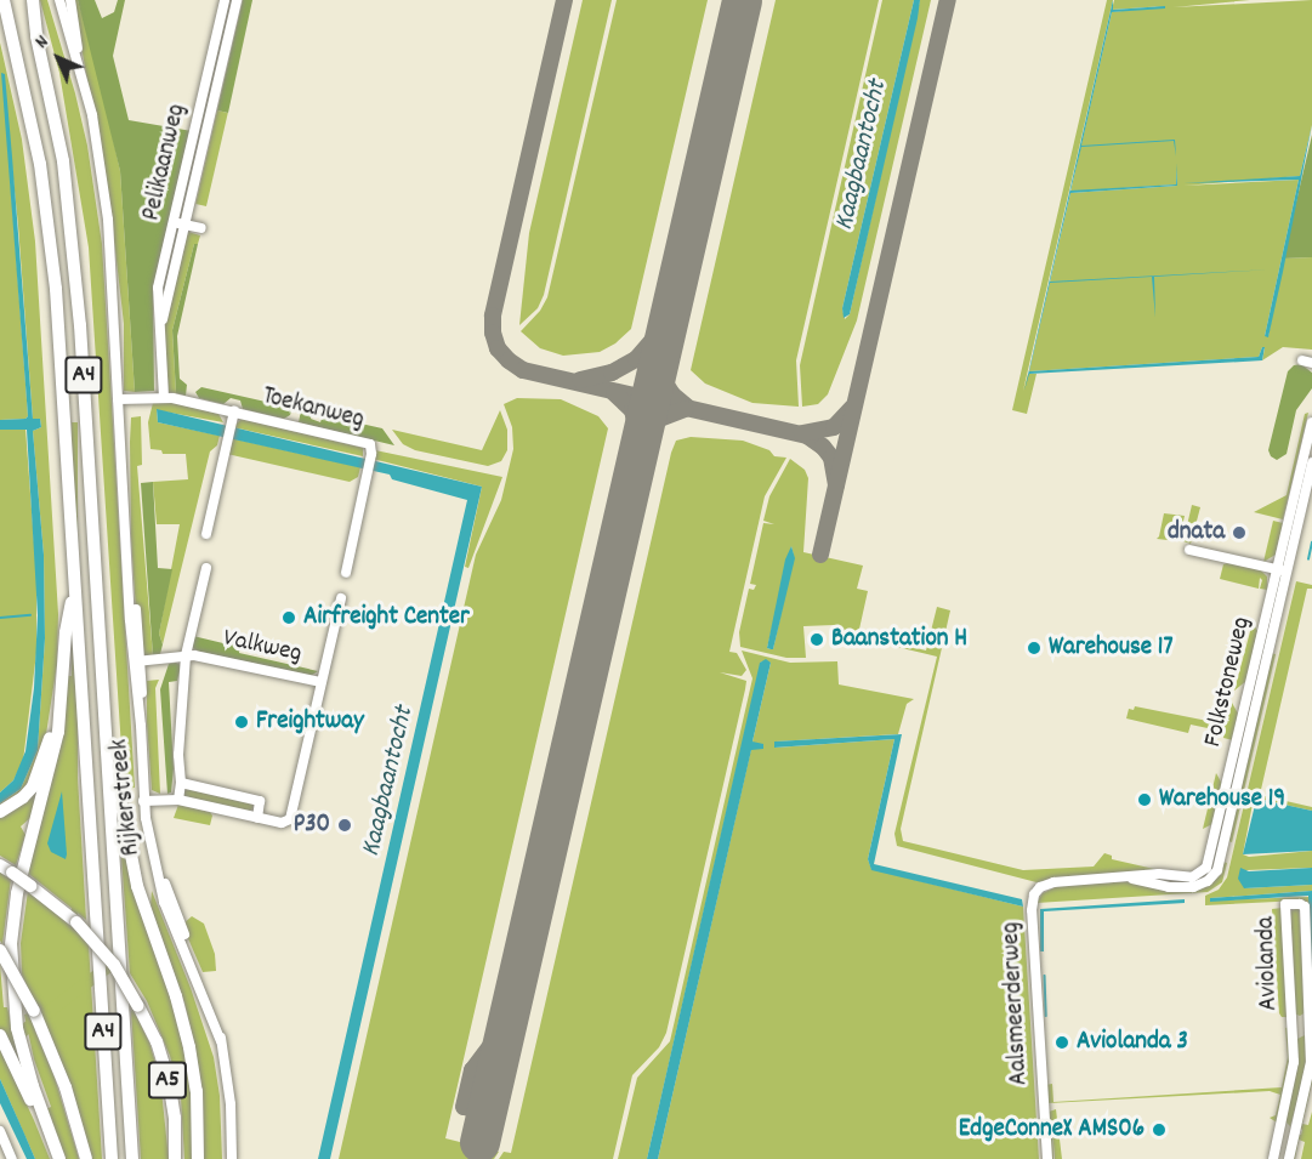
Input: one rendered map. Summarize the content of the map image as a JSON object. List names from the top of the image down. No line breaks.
{"streets":{"highway":["A4","A5"],"street":["Pelikaanweg","Toekanweg","Valkweg","Folkstoneweg","Rijkerstreek","Aviolanda","Aalsmeerderweg"]},"crossings":[["Pelikaanweg","Toekanweg"],["Toekanweg","Rijkerstreek"],["Valkweg","Rijkerstreek"],["Folkstoneweg","Aalsmeerderweg"]],"water":["Kaagbaantocht"],"places":["dnata","Airfreight Center","Baanstation H","Warehouse 17","Freightway","Warehouse 19","P30","Aviolanda 3","EdgeConneX AMS06"],"north":"top left"}
